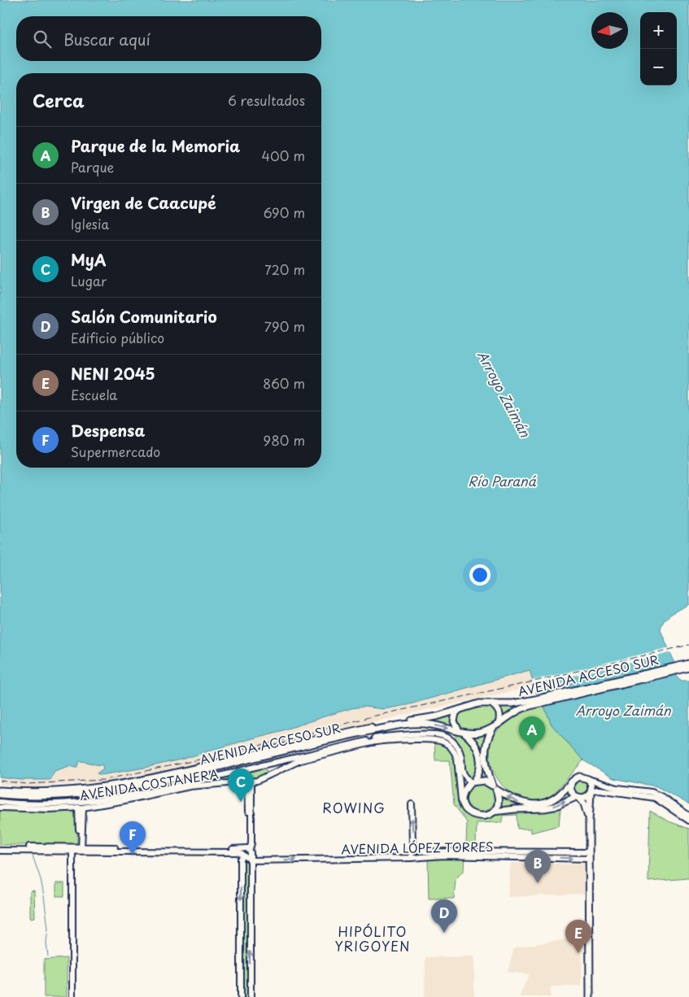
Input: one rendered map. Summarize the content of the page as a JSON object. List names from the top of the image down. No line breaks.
{"streets":{"highway":["AVENIDA ACCESO SUR"],"main road":["AVENIDA COSTANERA","AVENIDA LÓPEZ TORRES"]},"districts":["ROWING","HIPÓLITO YRIGOYEN"],"water":["Arroyo Zaimán","Río Paraná"],"north":"left","page":{"map_buttons":["+","−"],"search":"Buscar aquí","heading":["Cerca","6 resultados"],"list":[{"mark":"A","name":"Parque de la Memoria","note":"Parque","value":"400 m"},{"mark":"B","name":"Virgen de Caacupé","note":"Iglesia","value":"690 m"},{"mark":"C","name":"MyA","note":"Lugar","value":"720 m"},{"mark":"D","name":"Salón Comunitario","note":"Edificio público","value":"790 m"},{"mark":"E","name":"NENI 2045","note":"Escuela","value":"860 m"},{"mark":"F","name":"Despensa","note":"Supermercado","value":"980 m"}],"pins":["A","C","F","B","D","E"]}}
